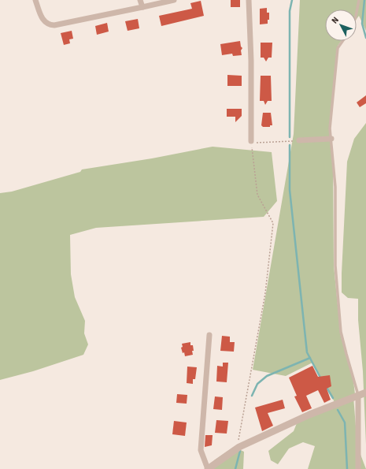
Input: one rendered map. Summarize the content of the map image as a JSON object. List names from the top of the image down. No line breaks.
{"north":"top left"}
